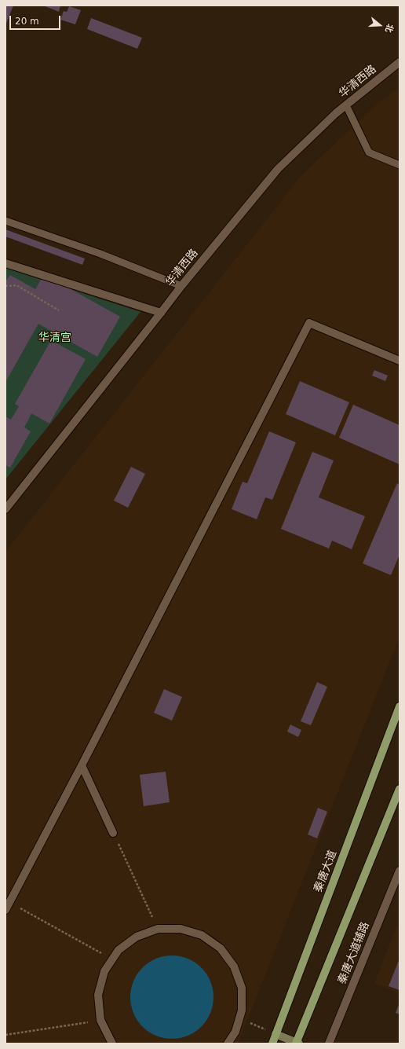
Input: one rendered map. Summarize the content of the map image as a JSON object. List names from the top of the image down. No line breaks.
{"streets":{"main road":["秦唐大道"],"street":["华清西路","秦唐大道辅路"]},"parks":["华清宫"],"scale_bar":"20 m","north":"right"}
